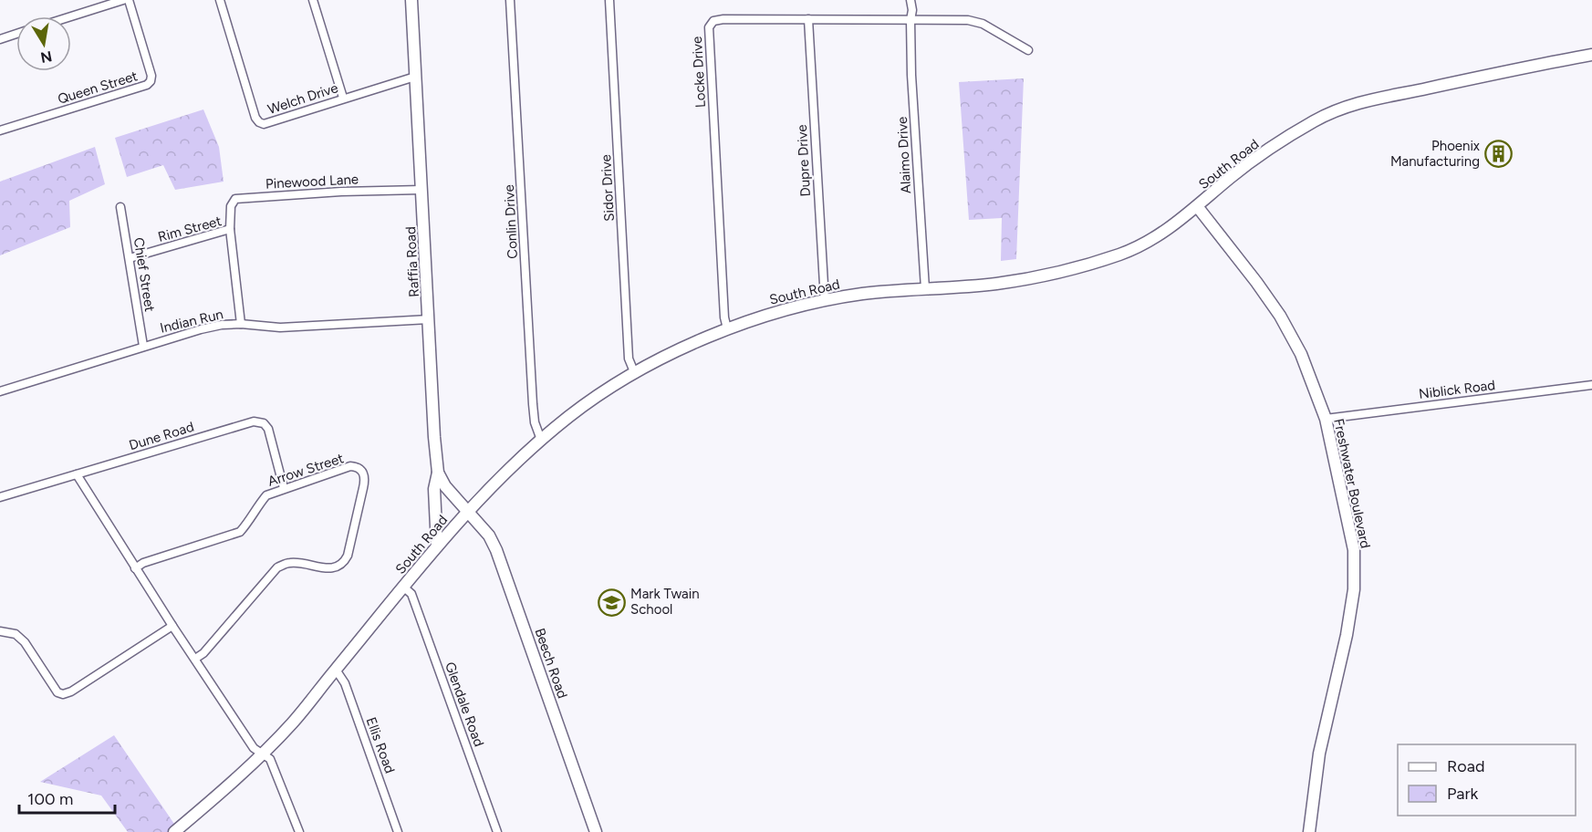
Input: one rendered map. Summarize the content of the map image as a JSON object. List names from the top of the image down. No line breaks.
{"streets":{"main road":["South Road","Raffia Road","Freshwater Boulevard","Beech Road"],"street":["Locke Drive","Queen Street","Welch Drive","Alaimo Drive","Dupre Drive","Pinewood Lane","Sidor Drive","Conlin Drive","Rim Street","Chief Street","Indian Run","Niblick Road","Dune Road","Arrow Street","Glendale Road","Ellis Road"]},"crossings":[["Locke Drive","Alaimo Drive"],["Locke Drive","Dupre Drive"],["Locke Drive","South Road"],["Welch Drive","Raffia Road"],["Alaimo Drive","South Road"],["Dupre Drive","South Road"],["South Road","Sidor Drive"],["South Road","Conlin Drive"],["South Road","Raffia Road"],["South Road","Freshwater Boulevard"],["South Road","Beech Road"],["South Road","Glendale Road"],["South Road","Ellis Road"],["Pinewood Lane","Rim Street"],["Pinewood Lane","Raffia Road"],["Rim Street","Chief Street"],["Rim Street","Indian Run"],["Raffia Road","Indian Run"],["Raffia Road","Beech Road"],["Chief Street","Indian Run"],["Niblick Road","Freshwater Boulevard"],["Dune Road","Arrow Street"]],"places":{"building":["Phoenix Manufacturing"],"school or university":["Mark Twain School"]},"legend":["Road","Park"],"scale_bar":"100 m","north":"bottom"}
